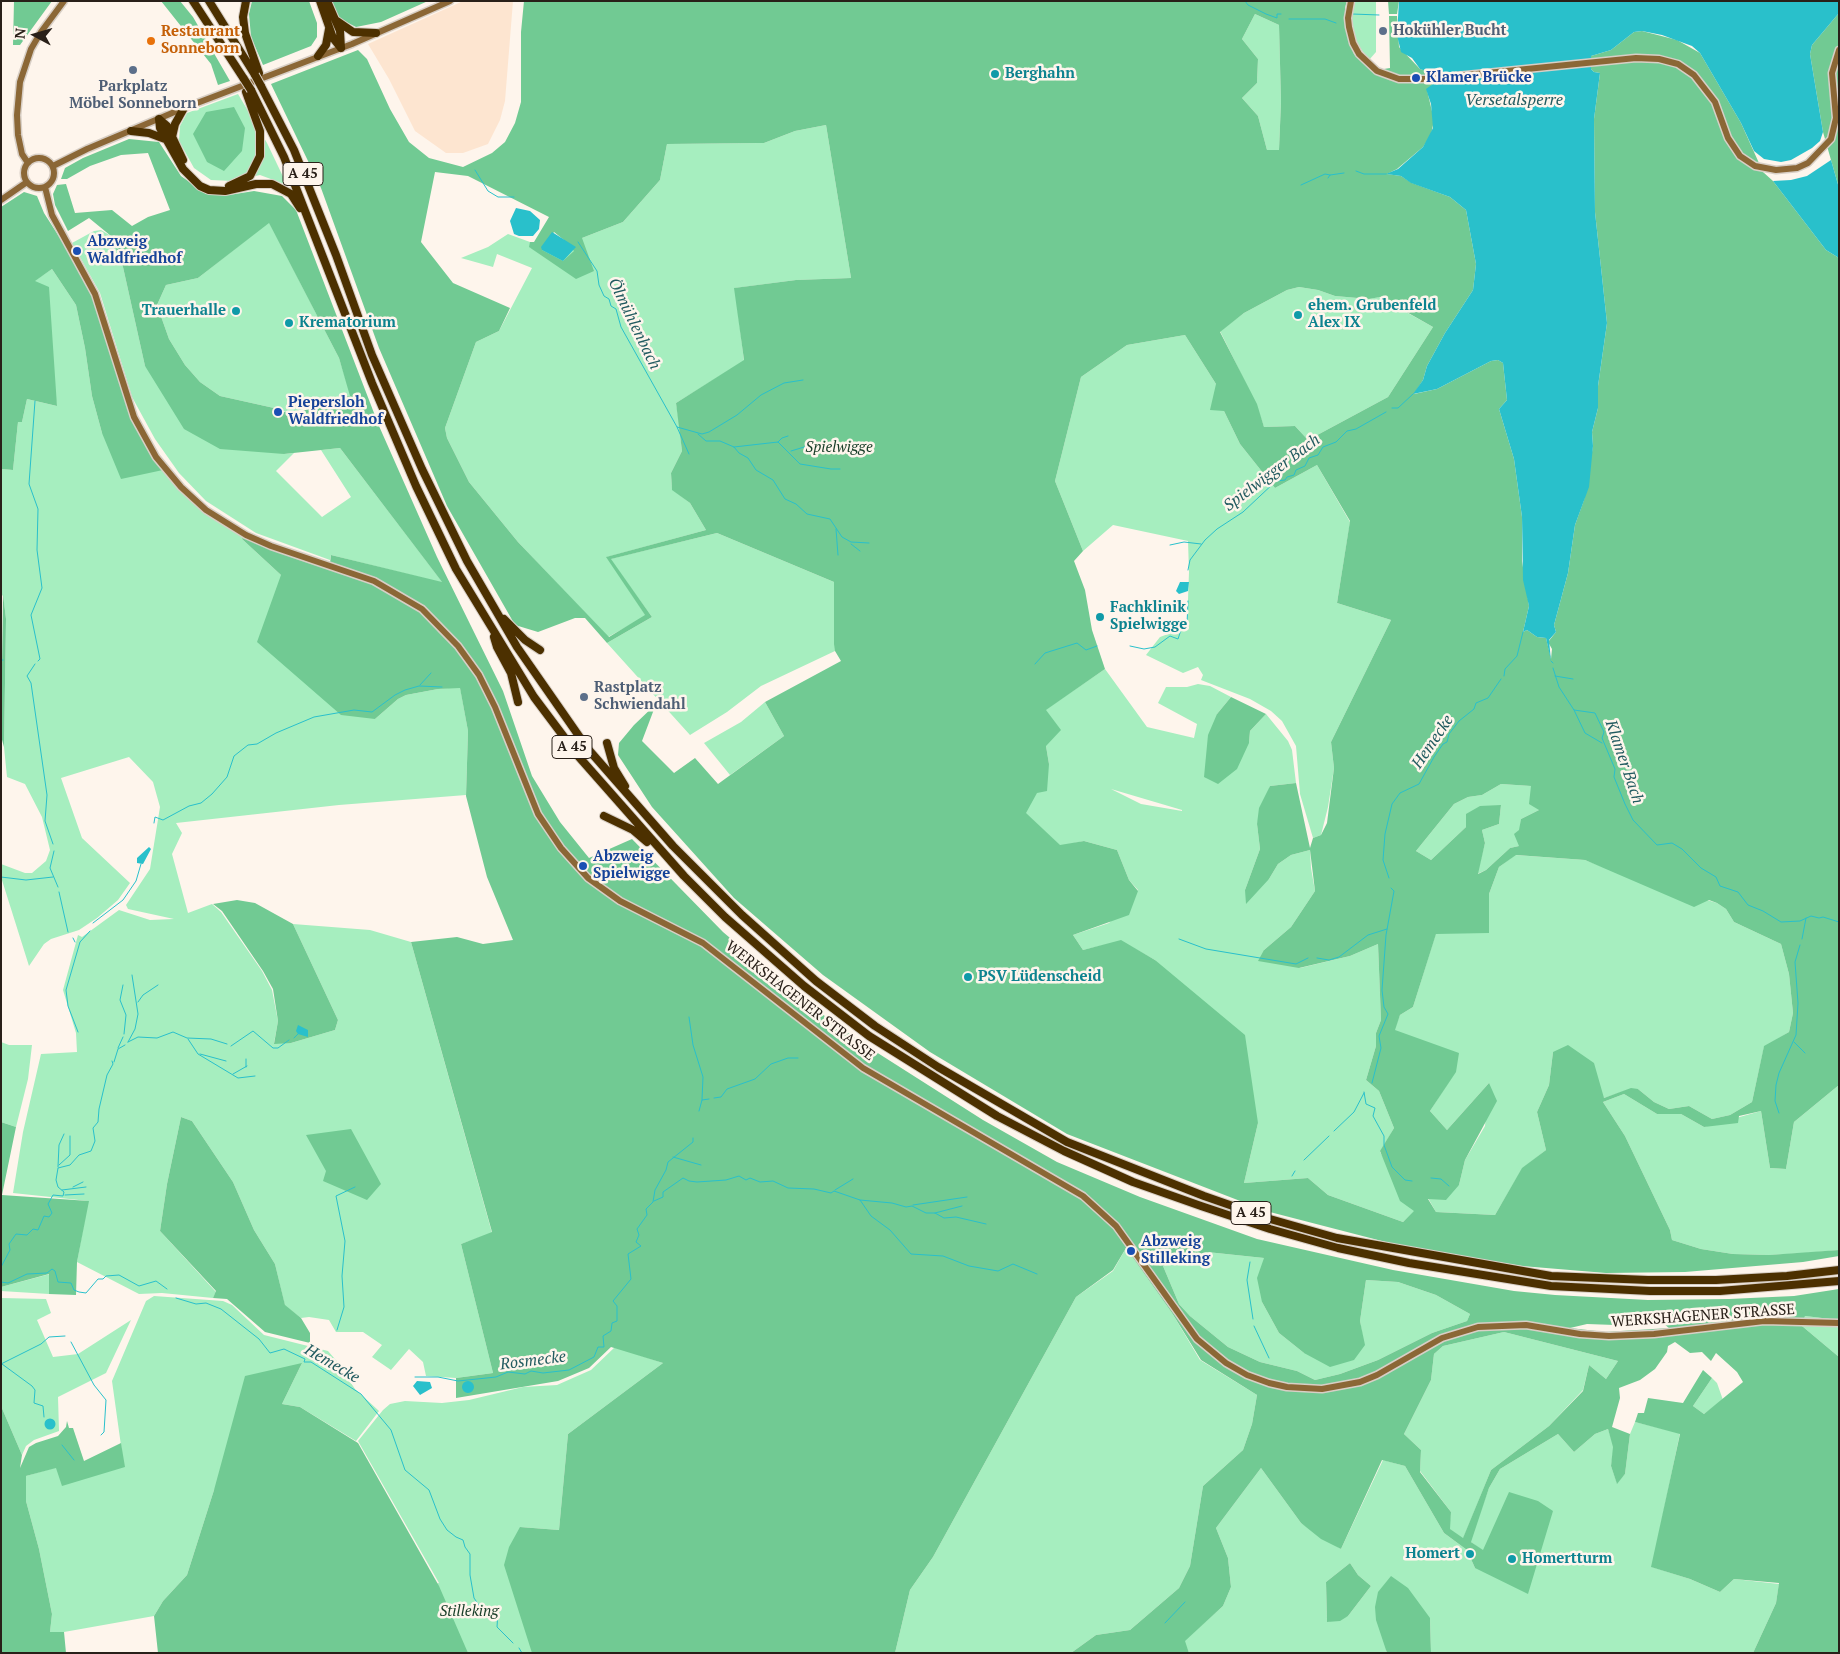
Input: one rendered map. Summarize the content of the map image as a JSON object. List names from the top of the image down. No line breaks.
{"streets":{"highway":["A 45"],"main road":["WERKSHAGENER STRASSE"]},"water":["Versetalsperre","Ölmühlenbach","Spielwigger Bach","Hemecke","Klamer Bach","Rosmecke"],"parks":["Spielwigge","Stilleking"],"places":["Hokühler Bucht","Restaurant Sonneborn","Parkplatz Möbel Sonneborn","Berghahn","Klamer Brücke","Abzweig Waldfriedhof","Trauerhalle","ehem. Grubenfeld Alex IX","Krematorium","Piepersloh Waldfriedhof","Fachklinik Spielwigge","Rastplatz Schwiendahl","Abzweig Spielwigge","PSV Lüdenscheid","Abzweig Stilleking","Homert","Homertturm"],"north":"left"}
